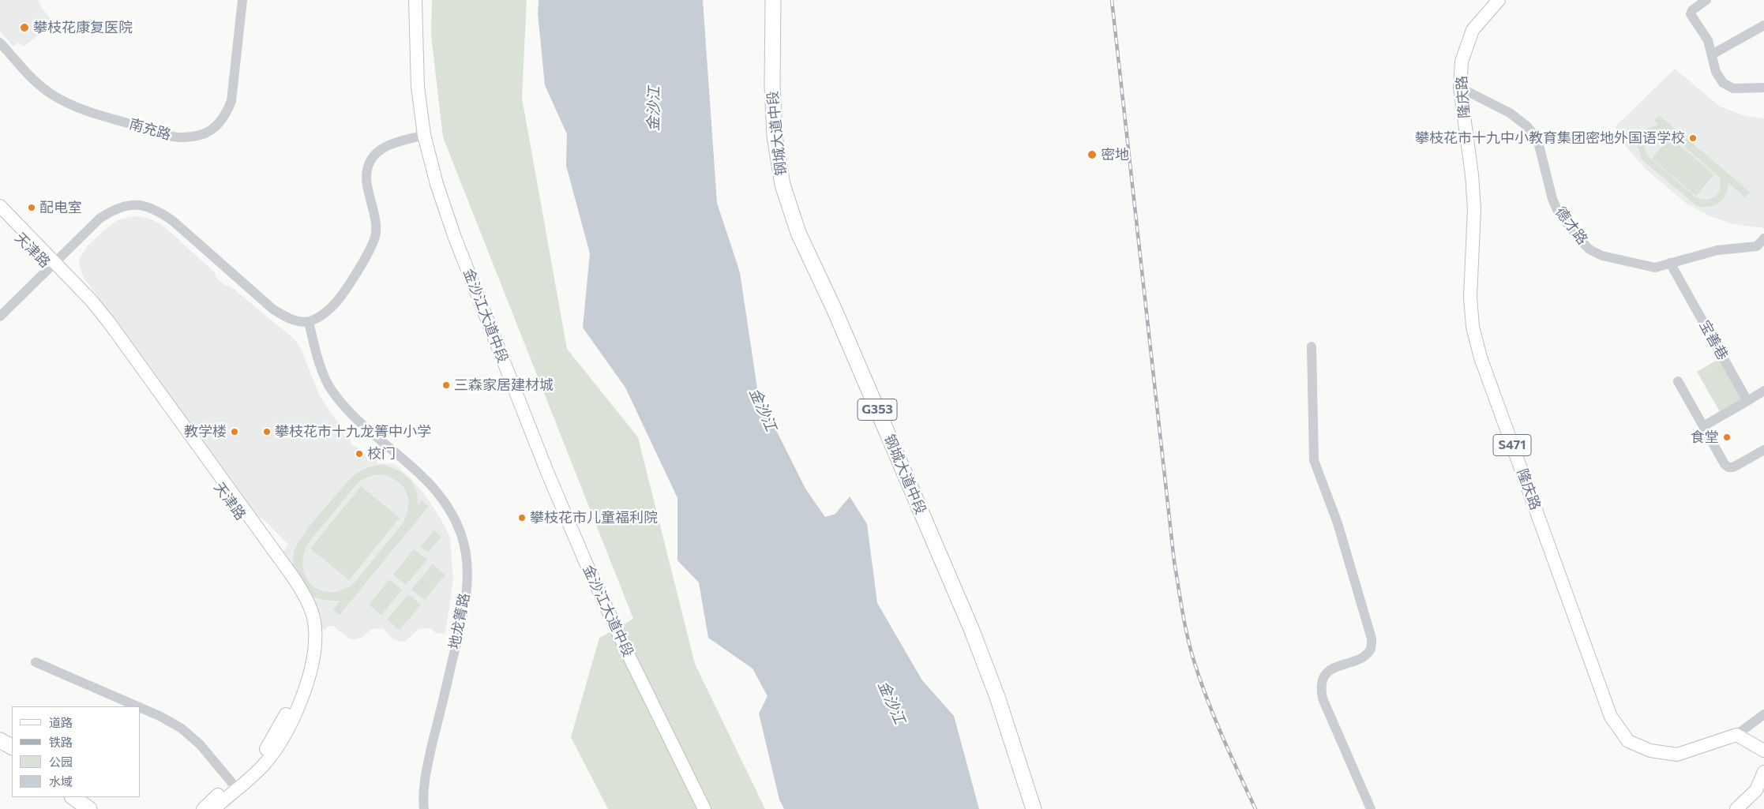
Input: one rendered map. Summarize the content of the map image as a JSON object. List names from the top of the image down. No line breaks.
{"streets":{"highway":["钢城大道中段","G353"],"main road":["隆庆路","天津路","金沙江大道中段","S471"],"street":["南充路","德才路","宝善巷","地龙箐路"]},"crossings":[["隆庆路","德才路"],["德才路","宝善巷"]],"water":["金沙江"],"places":["攀枝花康复医院","攀枝花市十九中小教育集团密地外国语学校","密地","配电室","三森家居建材城","教学楼","攀枝花市十九龙箐中小学","食堂","校门","攀枝花市儿童福利院"],"legend":["道路","铁路","公园","水域"]}
